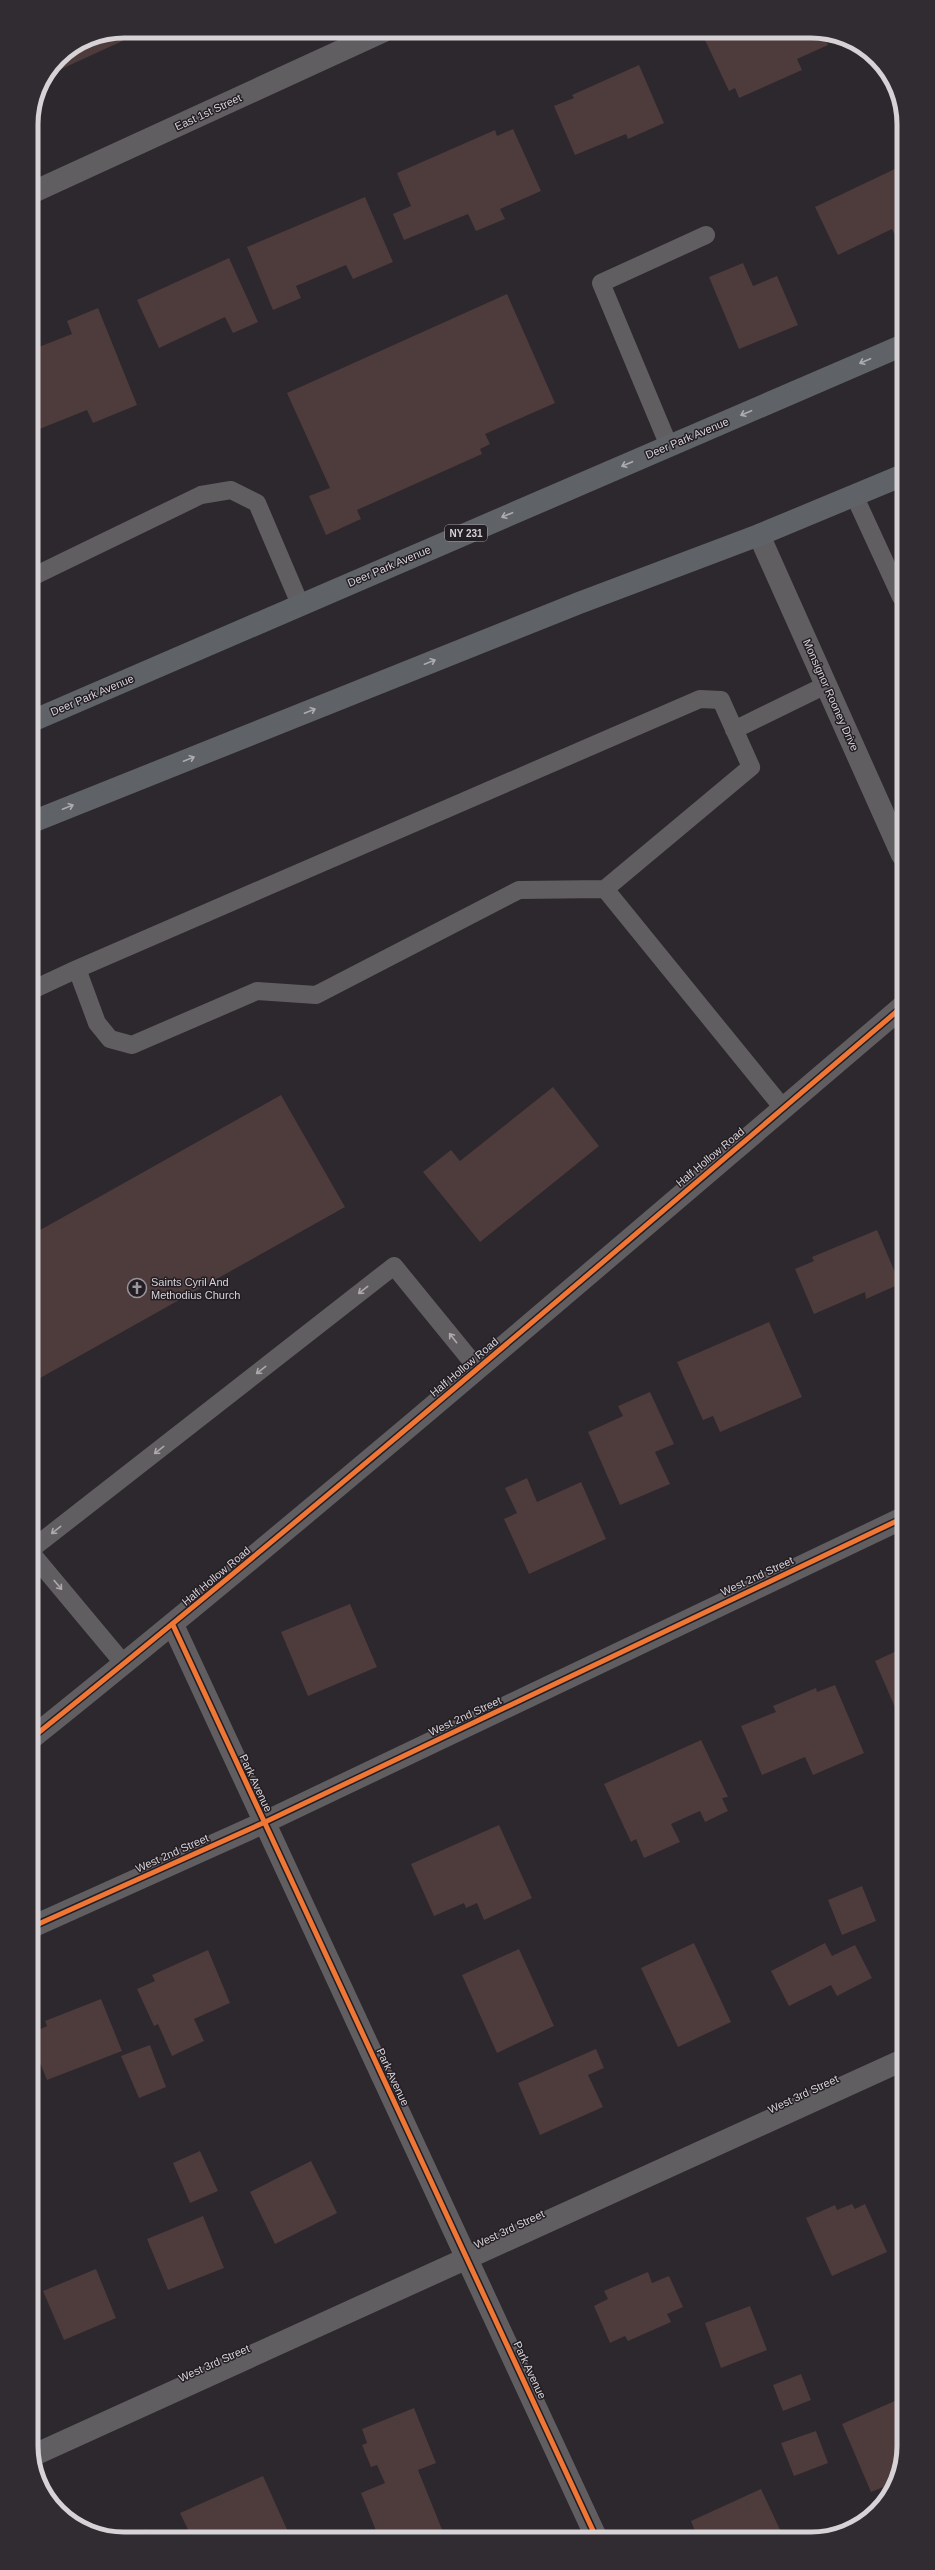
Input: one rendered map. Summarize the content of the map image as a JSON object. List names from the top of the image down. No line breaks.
{"streets":{"main road":["Deer Park Avenue","NY 231"],"street":["East 1st Street","Monsignor Rooney Drive","Half Hollow Road","West 2nd Street","Park Avenue","West 3rd Street"]},"crossings":[["Half Hollow Road","Park Avenue"],["West 2nd Street","Park Avenue"],["Park Avenue","West 3rd Street"]],"places":{"church":["Saints Cyril And Methodius Church"]}}
